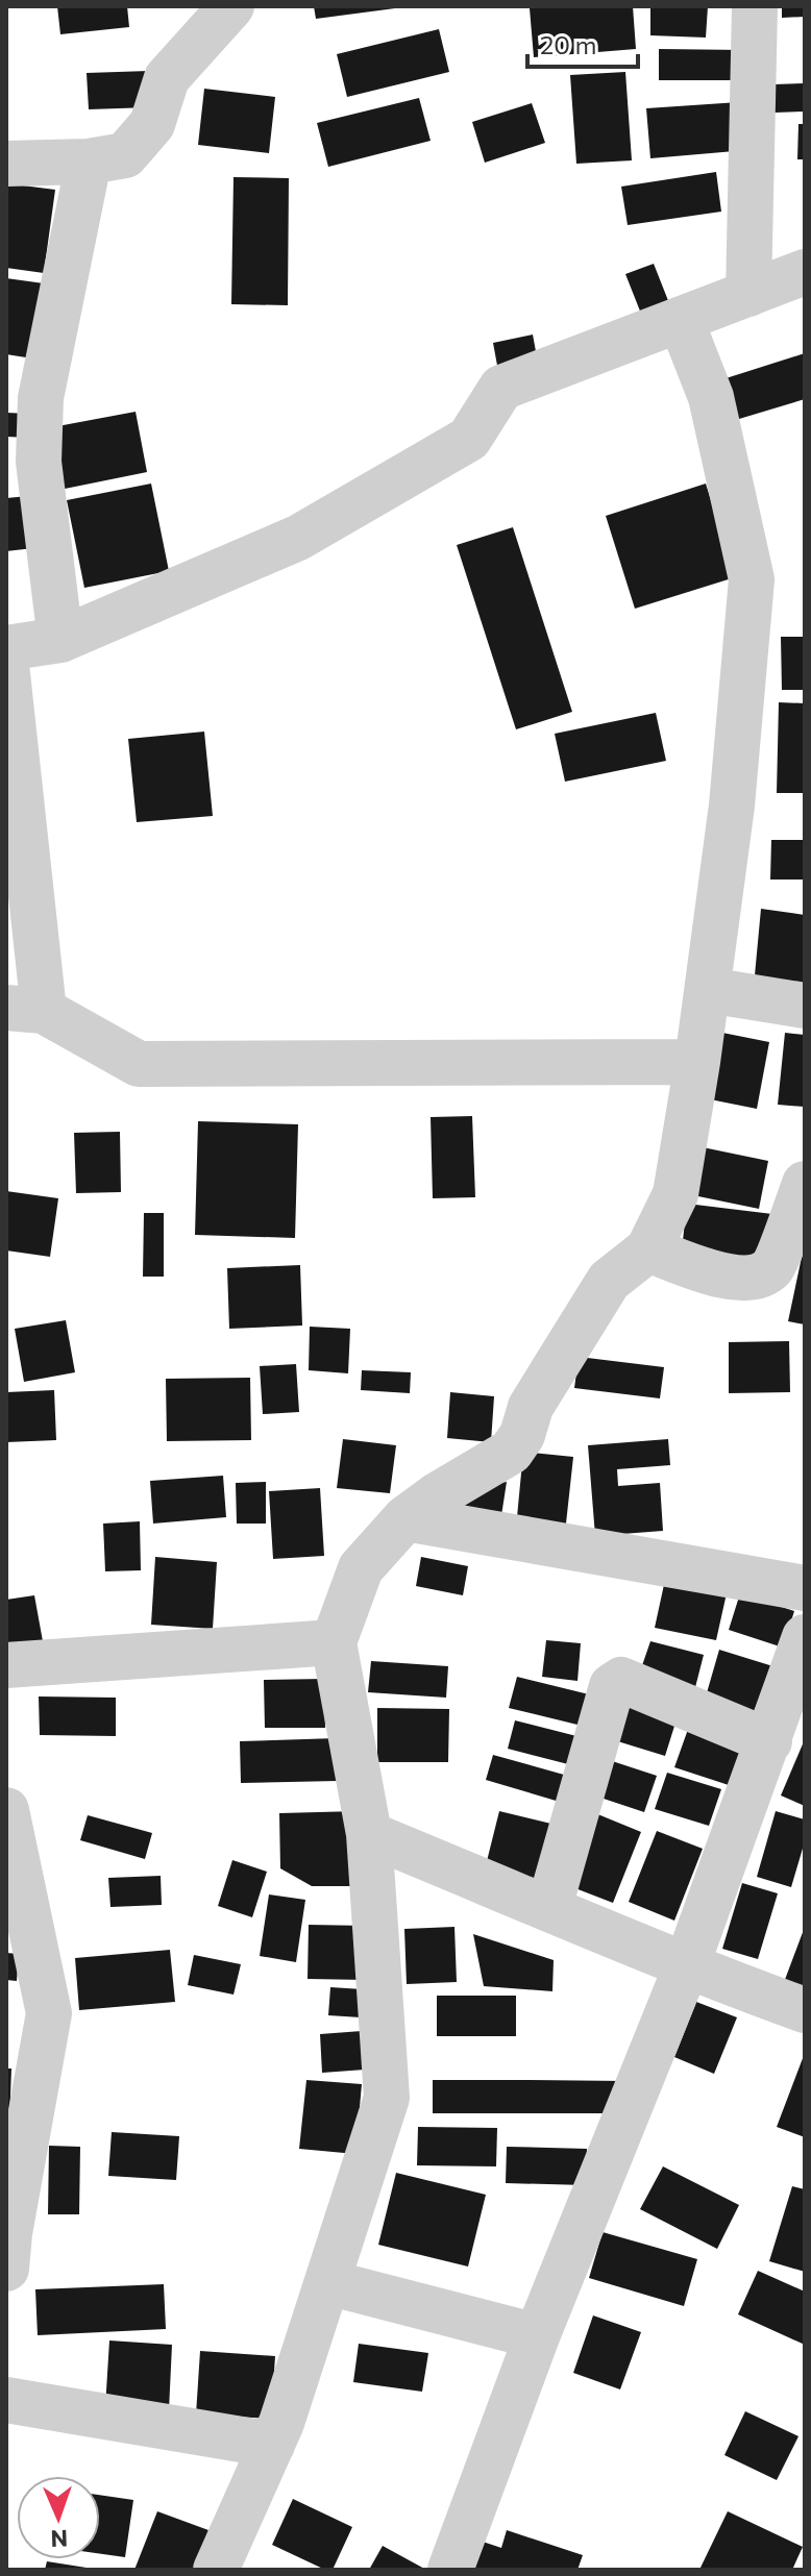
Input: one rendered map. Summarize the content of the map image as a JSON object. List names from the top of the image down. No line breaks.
{"scale_bar":"20 m","north":"bottom"}
